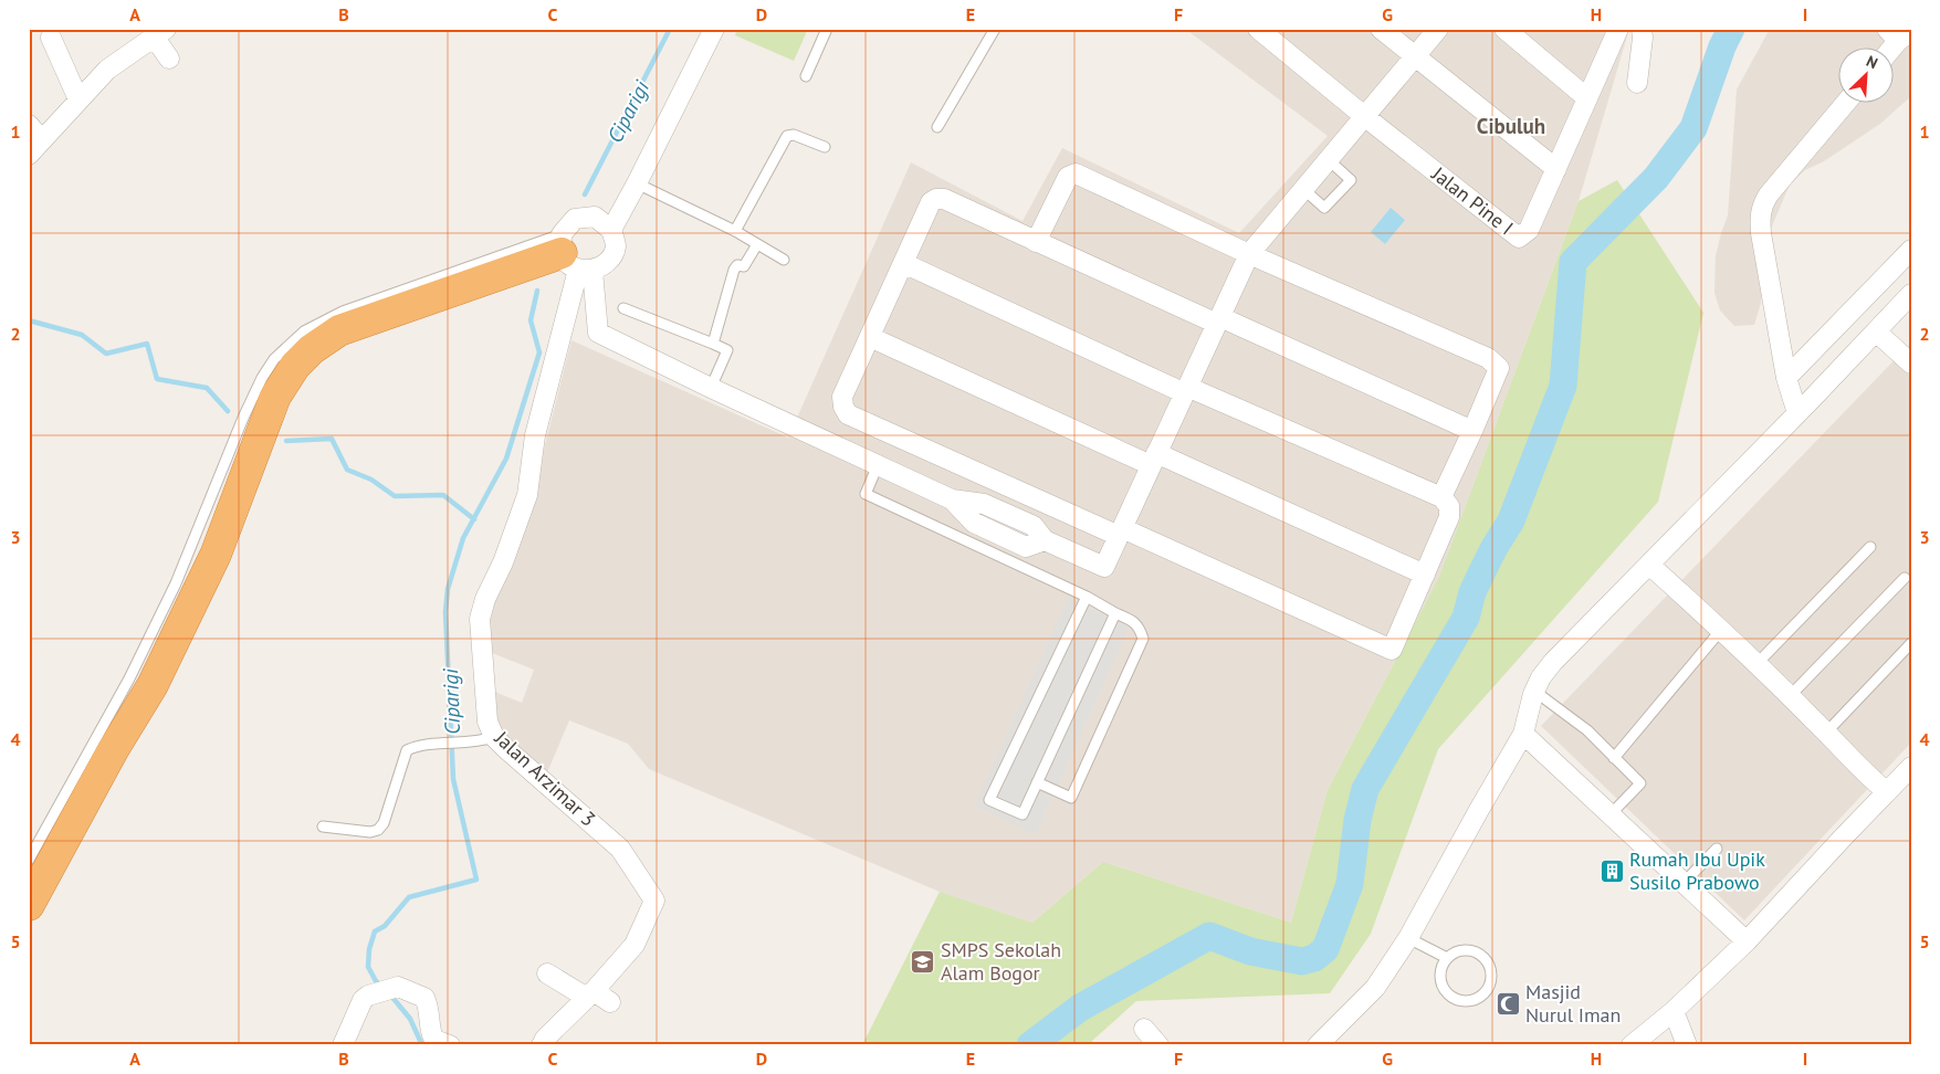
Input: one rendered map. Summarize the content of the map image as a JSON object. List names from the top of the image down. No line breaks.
{"streets":{"street":["Jalan Pine I","Jalan Arzimar 3"]},"districts":["Cibuluh"],"water":["Ciparigi"],"places":{"building":["Rumah Ibu Upik Susilo Prabowo"],"school or university":["SMPS Sekolah Alam Bogor"],"mosque":["Masjid Nurul Iman"]},"north":"top right","grid":{"columns":["A","B","C","D","E","F","G","H","I"],"rows":["1","2","3","4","5"]}}
